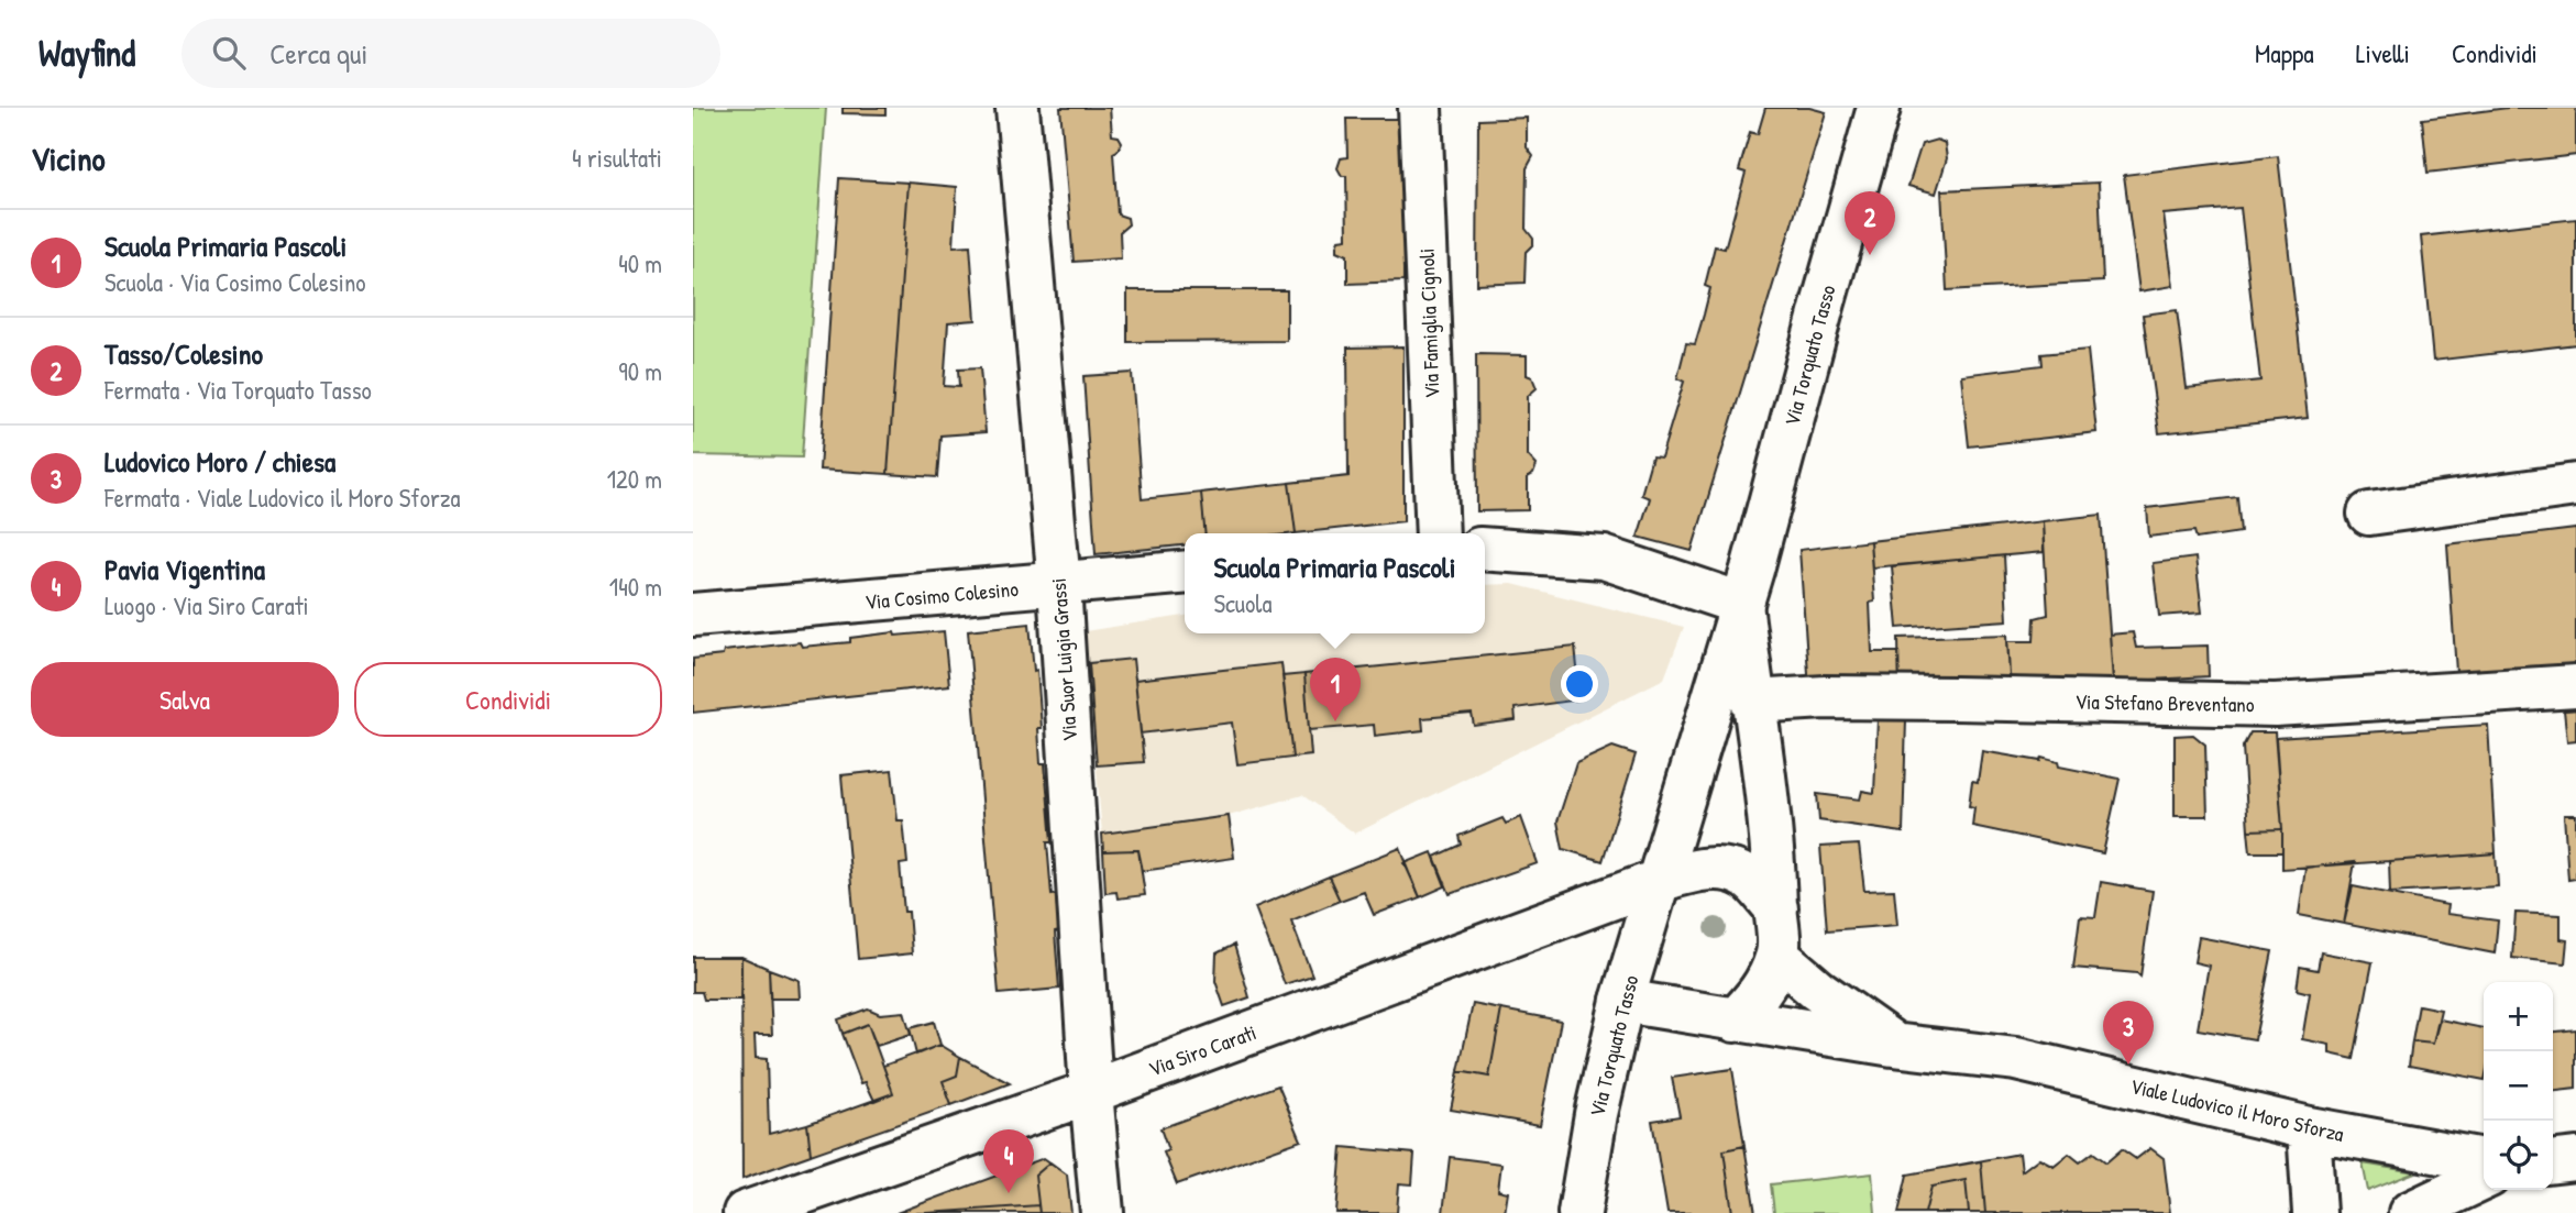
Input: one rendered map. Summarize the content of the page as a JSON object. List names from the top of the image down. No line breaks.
{"streets":{"street":["Via Famiglia Cignoli","Via Torquato Tasso","Via Cosimo Colesino","Via Suor Luigia Grassi","Via Stefano Breventano","Via Siro Carati","Viale Ludovico il Moro Sforza"]},"crossings":[["Via Torquato Tasso","Via Stefano Breventano"],["Via Torquato Tasso","Via Siro Carati"],["Via Torquato Tasso","Viale Ludovico il Moro Sforza"],["Via Cosimo Colesino","Via Suor Luigia Grassi"],["Via Suor Luigia Grassi","Via Siro Carati"],["Via Siro Carati","Viale Ludovico il Moro Sforza"]],"page":{"header":"Wayfind","search":"Cerca qui","nav":["Mappa","Livelli","Condividi"],"heading":["Vicino","4 risultati"],"pins":["2","1","3","4"],"list":[{"mark":"1","name":"Scuola Primaria Pascoli","note":"Scuola · Via Cosimo Colesino","value":"40 m"},{"mark":"2","name":"Tasso/Colesino","note":"Fermata · Via Torquato Tasso","value":"90 m"},{"mark":"3","name":"Ludovico Moro / chiesa","note":"Fermata · Viale Ludovico il Moro Sforza","value":"120 m"},{"mark":"4","name":"Pavia Vigentina","note":"Luogo · Via Siro Carati","value":"140 m"}],"popup":["Scuola Primaria Pascoli","Scuola"],"buttons":["Salva","Condividi"],"map_buttons":["+","−"]}}
